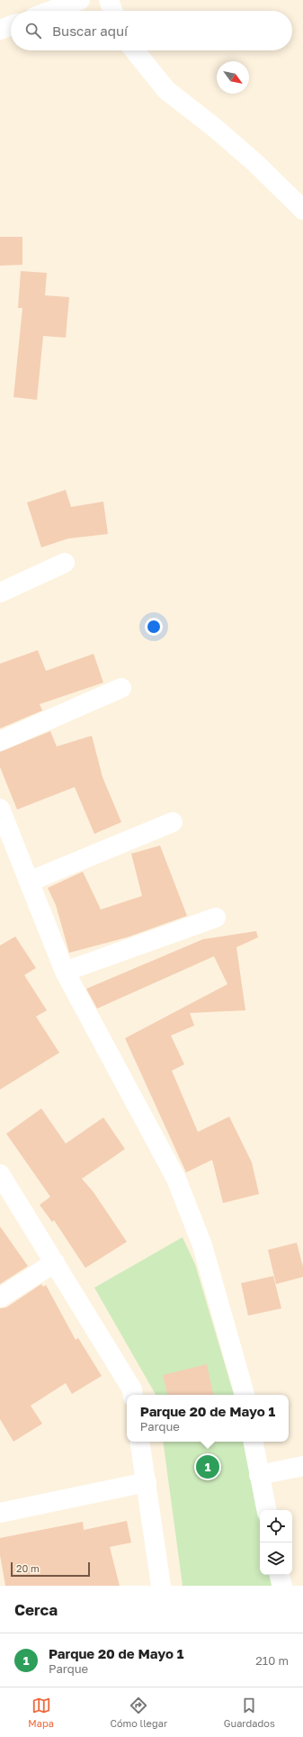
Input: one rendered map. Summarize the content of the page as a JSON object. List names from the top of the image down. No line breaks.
{"scale_bar":"20 m","north":"bottom right","page":{"search":"Buscar aquí","popup":["Parque 20 de Mayo 1","Parque"],"pins":"1","scale":"20 m","heading":"Cerca","list":[{"mark":"1","name":"Parque 20 de Mayo 1","note":"Parque","value":"210 m"}],"nav":["Mapa","Cómo llegar","Guardados"]}}
